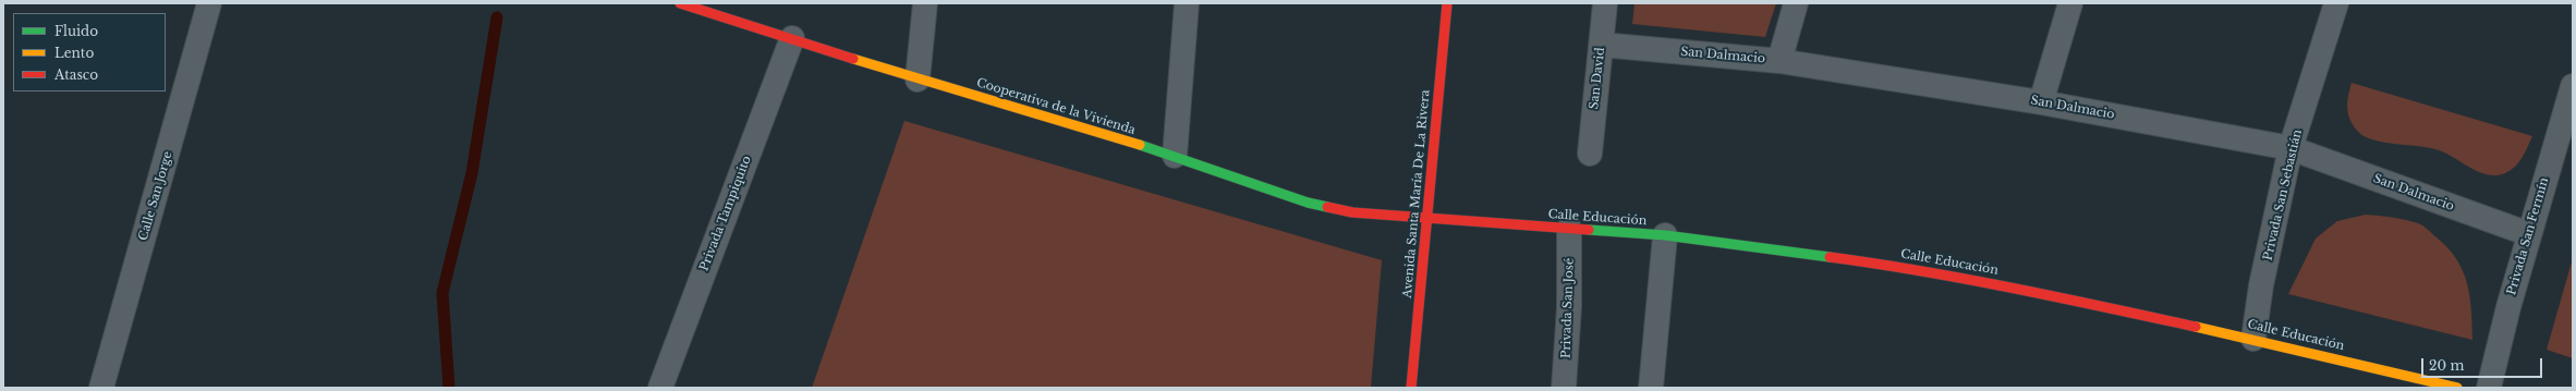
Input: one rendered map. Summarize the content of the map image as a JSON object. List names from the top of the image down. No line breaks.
{"streets":{"street":["San Dalmacio","San David","Cooperativa de la Vivienda","Avenida Santa María De La Rivera","Privada San Sebastián","Calle San Jorge","Privada Tampiquito","Calle Educación","Privada San Fermín","Privada San José"]},"crossings":[["San Dalmacio","San David"],["San Dalmacio","Privada San Sebastián"],["San Dalmacio","Privada San Fermín"],["Cooperativa de la Vivienda","Avenida Santa María De La Rivera"],["Cooperativa de la Vivienda","Privada Tampiquito"],["Cooperativa de la Vivienda","Calle Educación"],["Avenida Santa María De La Rivera","Calle Educación"],["Privada San Sebastián","Calle Educación"],["Calle Educación","Privada San José"]],"legend":["Fluido","Lento","Atasco"],"scale_bar":"20 m"}
